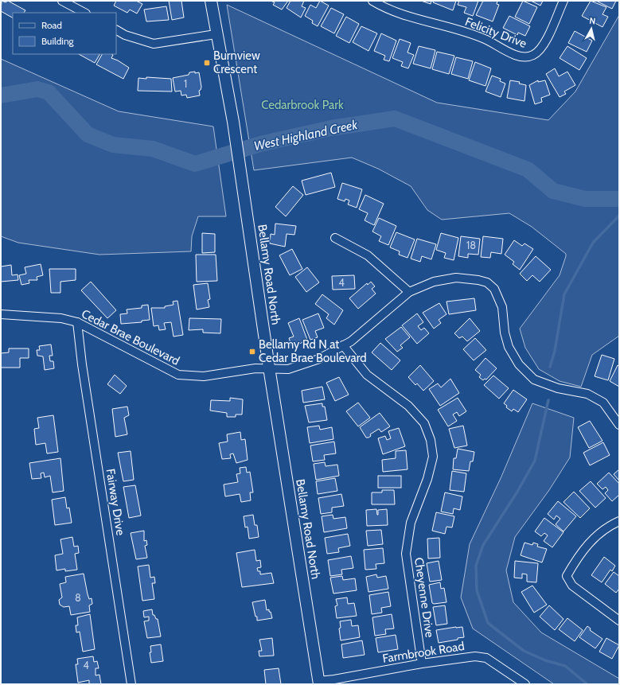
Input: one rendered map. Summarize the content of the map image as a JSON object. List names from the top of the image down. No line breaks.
{"streets":{"street":["Felicity Drive","Bellamy Road North","Cedar Brae Boulevard","Fairway Drive","Cheyenne Drive","Farmbrook Road"]},"crossings":[["Bellamy Road North","Cedar Brae Boulevard"],["Bellamy Road North","Farmbrook Road"],["Cedar Brae Boulevard","Fairway Drive"],["Cedar Brae Boulevard","Cheyenne Drive"],["Cheyenne Drive","Farmbrook Road"]],"water":["West Highland Creek"],"parks":["Cedarbrook Park"],"places":{"transit":["Burnview Crescent","Bellamy Rd N at Cedar Brae Boulevard"]},"house_numbers":["1","18","4","8","4"],"legend":["Road","Building"],"north":"top"}
